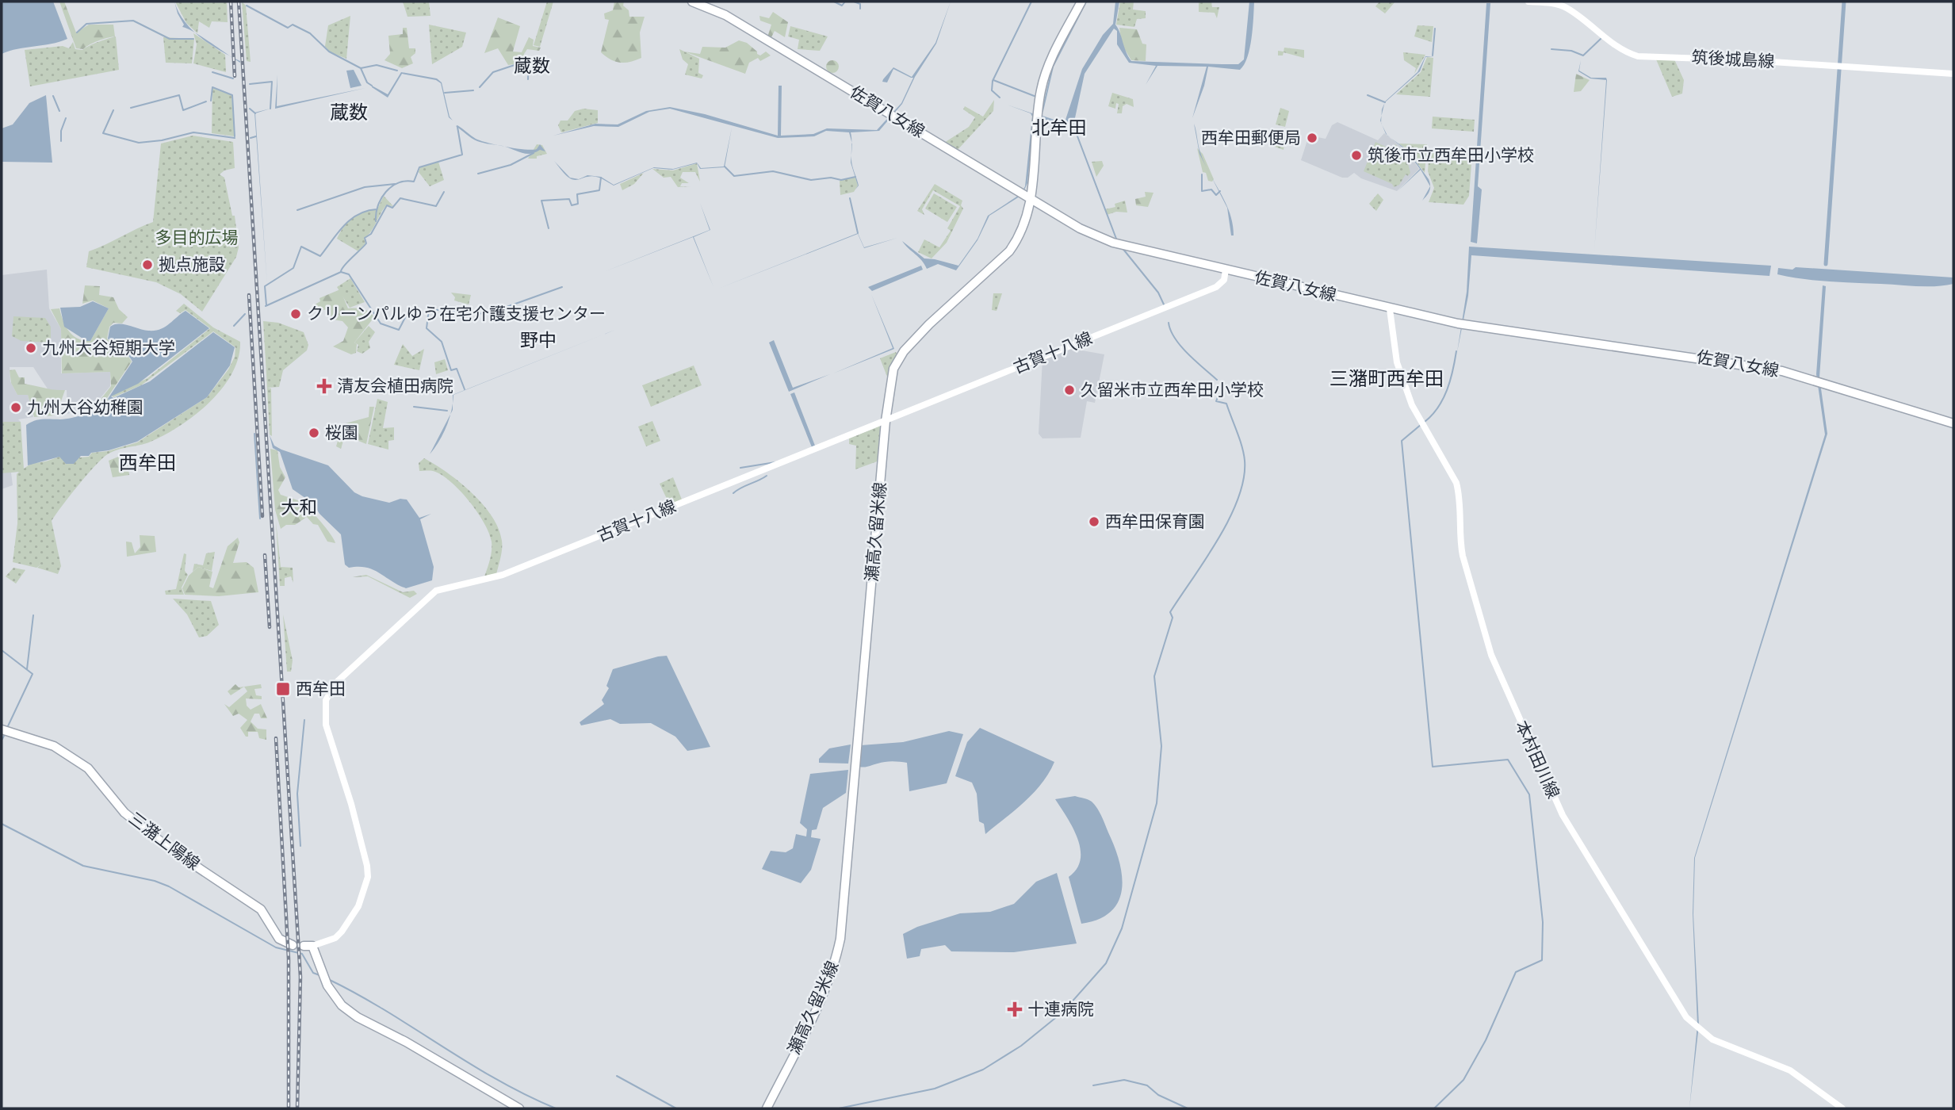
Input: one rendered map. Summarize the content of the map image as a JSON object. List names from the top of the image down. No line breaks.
{"streets":{"main road":["筑後城島線","佐賀八女線","古賀十八線","瀬高久留米線","本村田川線","三潴上陽線"]},"crossings":[["佐賀八女線","古賀十八線"],["佐賀八女線","瀬高久留米線"],["佐賀八女線","本村田川線"],["古賀十八線","瀬高久留米線"]],"districts":["蔵数","蔵数","北牟田","野中","三潴町西牟田","西牟田","大和"],"parks":["多目的広場"],"places":{"other":["西牟田郵便局","筑後市立西牟田小学校","拠点施設","クリーンパルゆう在宅介護支援センター","九州大谷短期大学","久留米市立西牟田小学校","九州大谷幼稚園","桜園","西牟田保育園"],"health":["清友会植田病院","十連病院"],"transit":["西牟田"]}}
